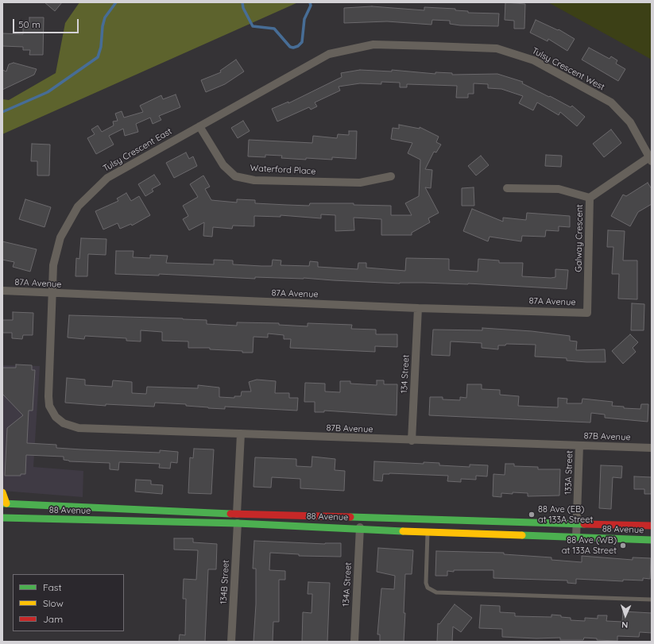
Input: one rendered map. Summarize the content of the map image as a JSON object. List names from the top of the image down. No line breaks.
{"streets":{"main road":["88 Avenue"],"street":["Tulsy Crescent West","Tulsy Crescent East","Waterford Place","Galway Crescent","87A Avenue","134 Street","87B Avenue","133A Street","134B Street","134A Street"]},"crossings":[["Tulsy Crescent West","Tulsy Crescent East"],["Tulsy Crescent West","Galway Crescent"],["Tulsy Crescent East","Waterford Place"],["Tulsy Crescent East","87A Avenue"],["Tulsy Crescent East","87B Avenue"],["Galway Crescent","87A Avenue"],["87A Avenue","134 Street"],["134 Street","87B Avenue"],["87B Avenue","133A Street"],["133A Street","88 Avenue"],["88 Avenue","134B Street"],["88 Avenue","134A Street"]],"places":["88 Ave (EB) at 133A Street","88 Ave (WB) at 133A Street"],"legend":["Fast","Slow","Jam"],"scale_bar":"50 m","north":"bottom"}
